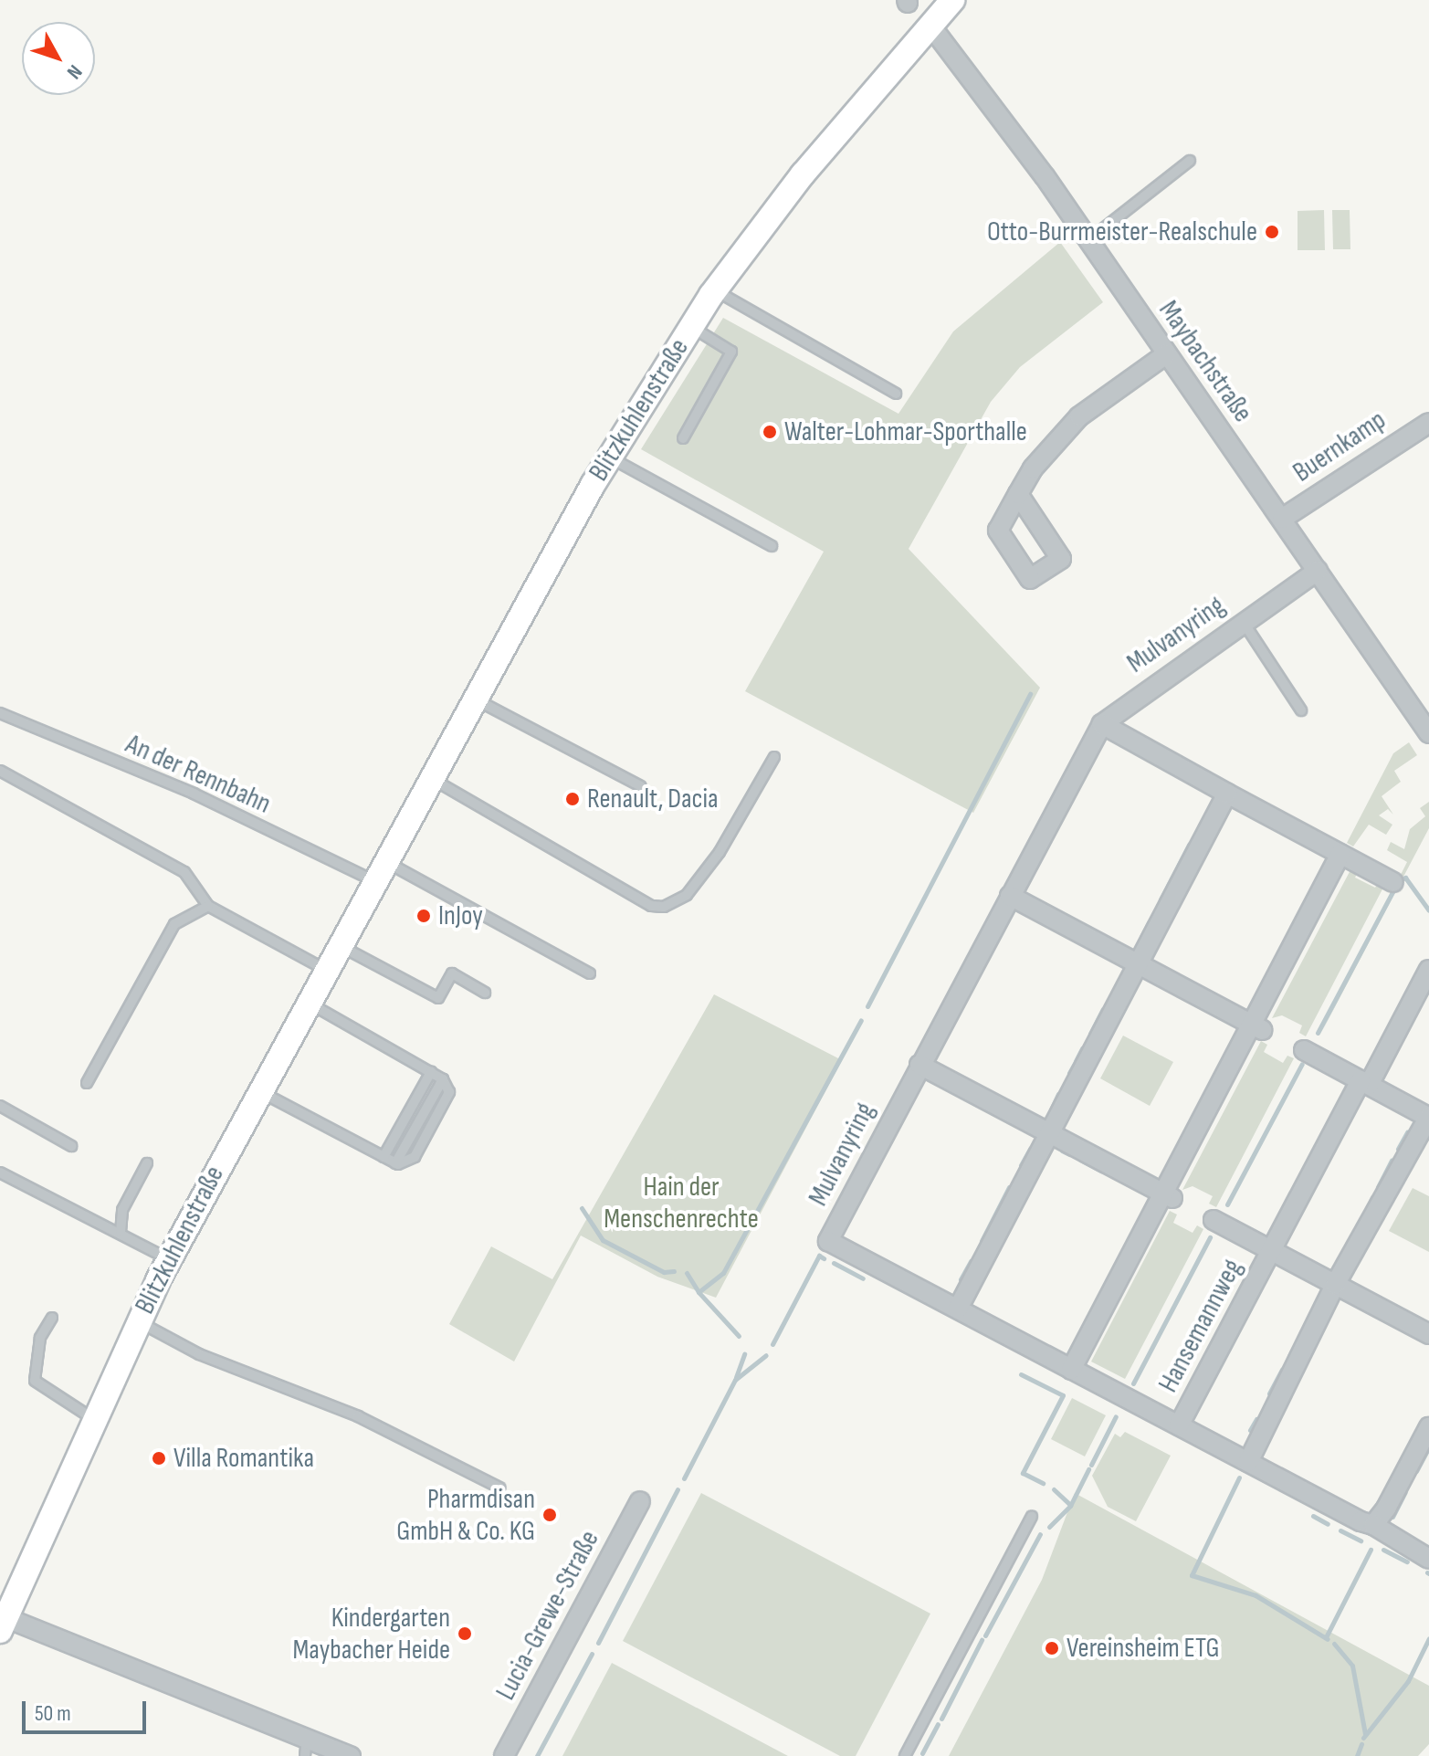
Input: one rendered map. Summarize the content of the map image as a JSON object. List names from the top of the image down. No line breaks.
{"streets":{"main road":["Blitzkuhlenstraße"],"street":["Maybachstraße","Buernkamp","Mulvanyring","Hansemannweg","Lucia-Grewe-Straße"],"lane":["An der Rennbahn"]},"crossings":[["Maybachstraße","Blitzkuhlenstraße"],["Maybachstraße","Buernkamp"],["Maybachstraße","Mulvanyring"],["Blitzkuhlenstraße","An der Rennbahn"],["Mulvanyring","Hansemannweg"]],"parks":["Hain der Menschenrechte"],"places":["Otto-Burrmeister-Realschule","Walter-Lohmar-Sporthalle","Renault, Dacia","InJoy","Villa Romantika","Pharmdisan GmbH & Co. KG","Kindergarten Maybacher Heide","Vereinsheim ETG"],"scale_bar":"50 m","north":"bottom right"}
